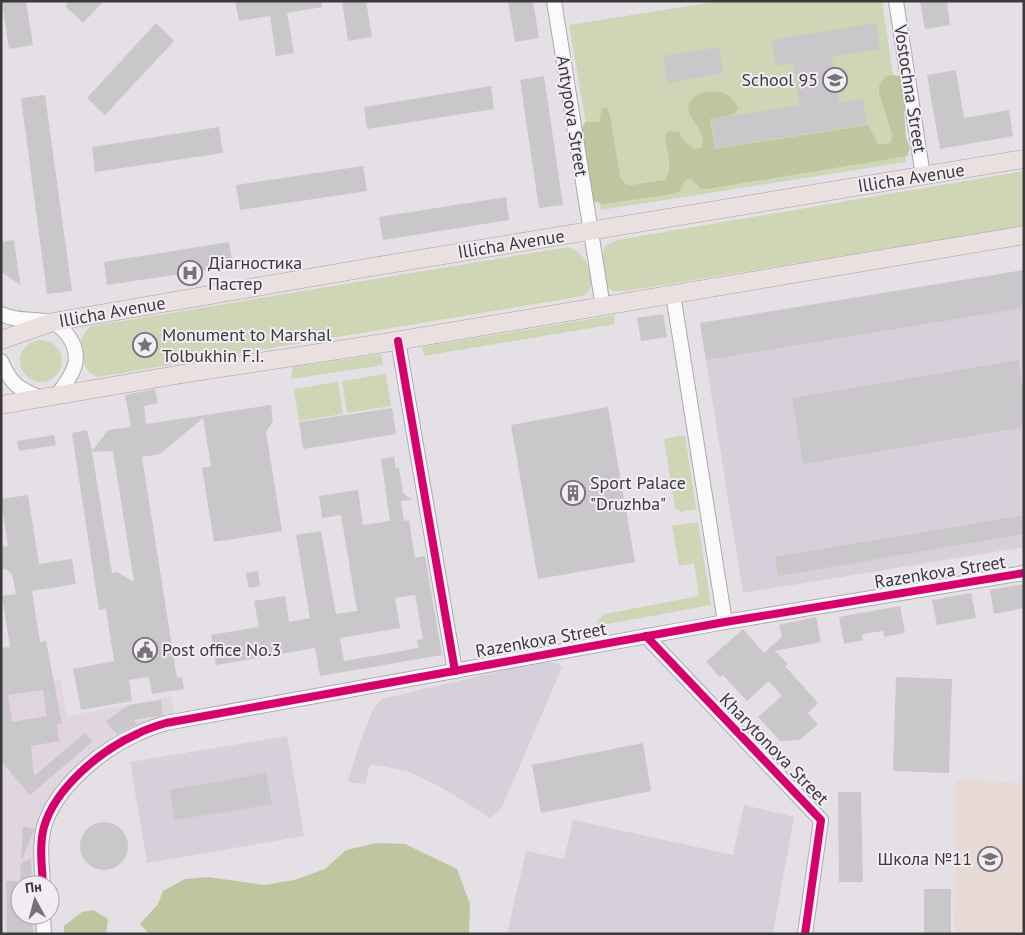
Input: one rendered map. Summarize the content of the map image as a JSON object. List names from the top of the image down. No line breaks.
{"streets":{"main road":["Illicha Avenue"],"street":["Vostochna Street","Antypova Street","Razenkova Street","Kharytonova Street"]},"crossings":[["Vostochna Street","Illicha Avenue"],["Antypova Street","Illicha Avenue"],["Razenkova Street","Kharytonova Street"]],"places":{"school or university":["School 95","Школа №11"],"hospital":["Діагностика Пастер"],"place":["Monument to Marshal Tolbukhin F.I."],"building":["Sport Palace \"Druzhba\""],"public building":["Post office No.3"]},"north":"top"}
